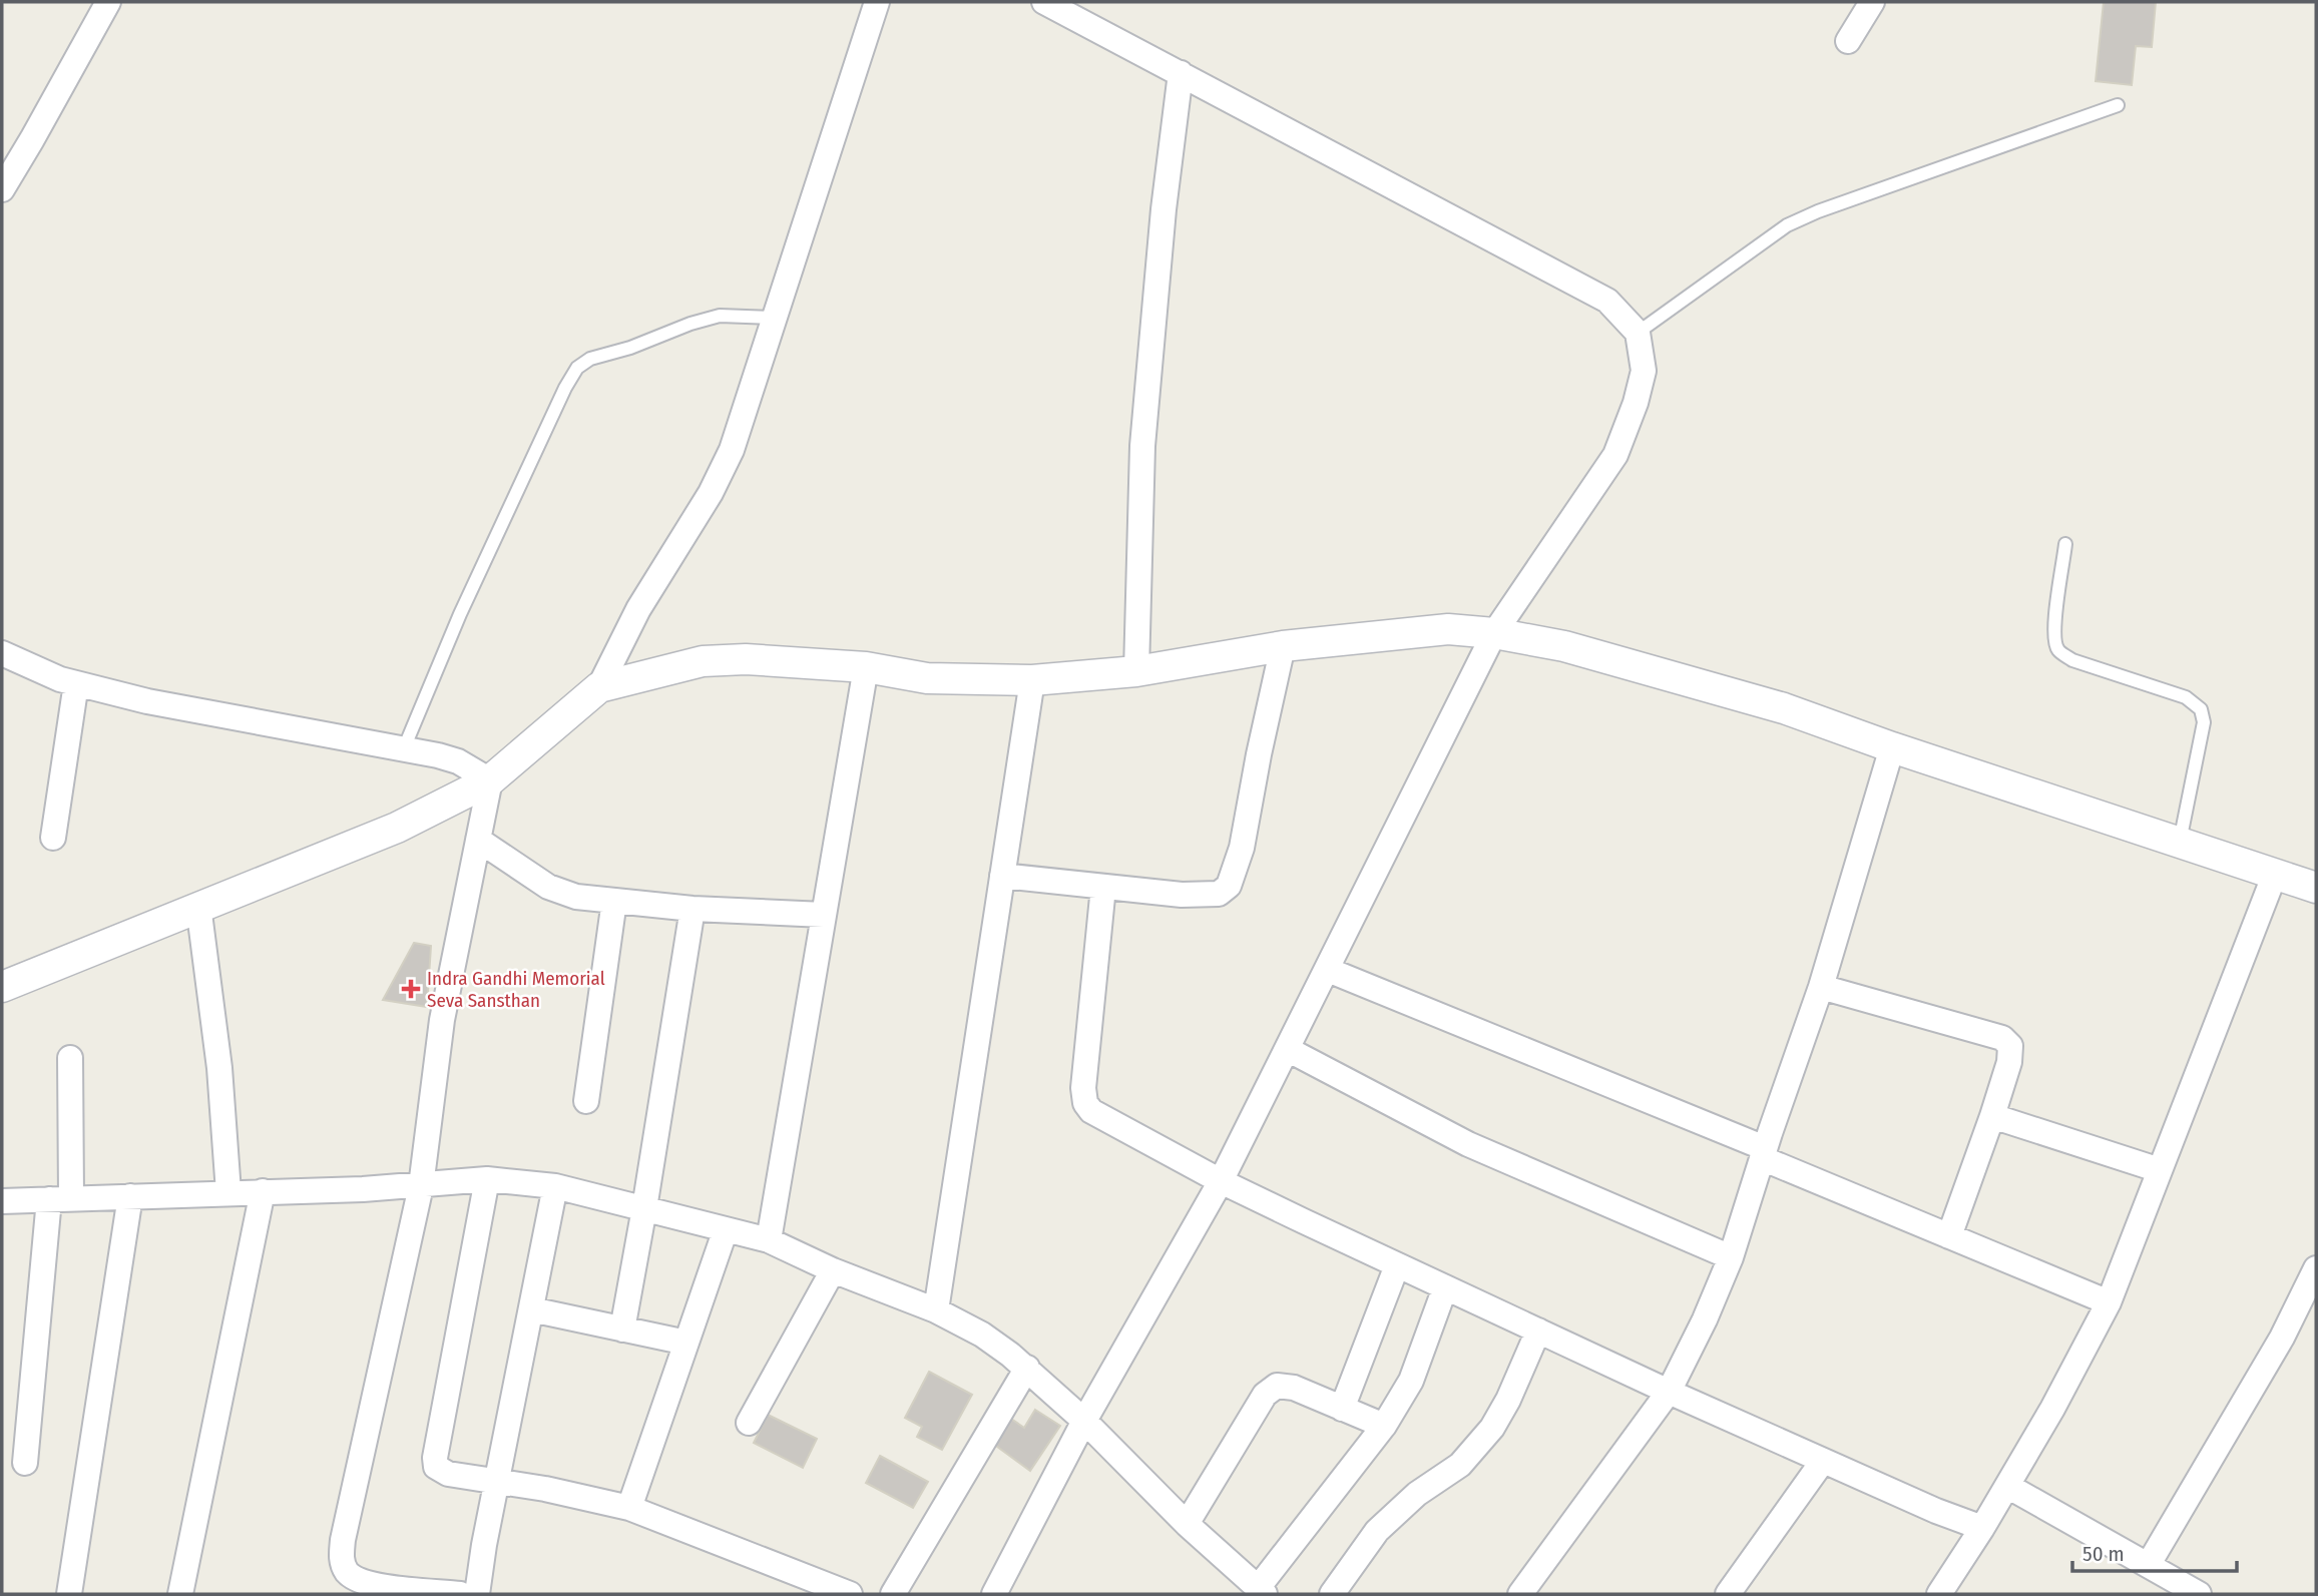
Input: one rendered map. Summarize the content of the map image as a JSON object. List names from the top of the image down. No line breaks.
{"places":{"health":["Indra Gandhi Memorial Seva Sansthan"]},"scale_bar":"50 m"}
